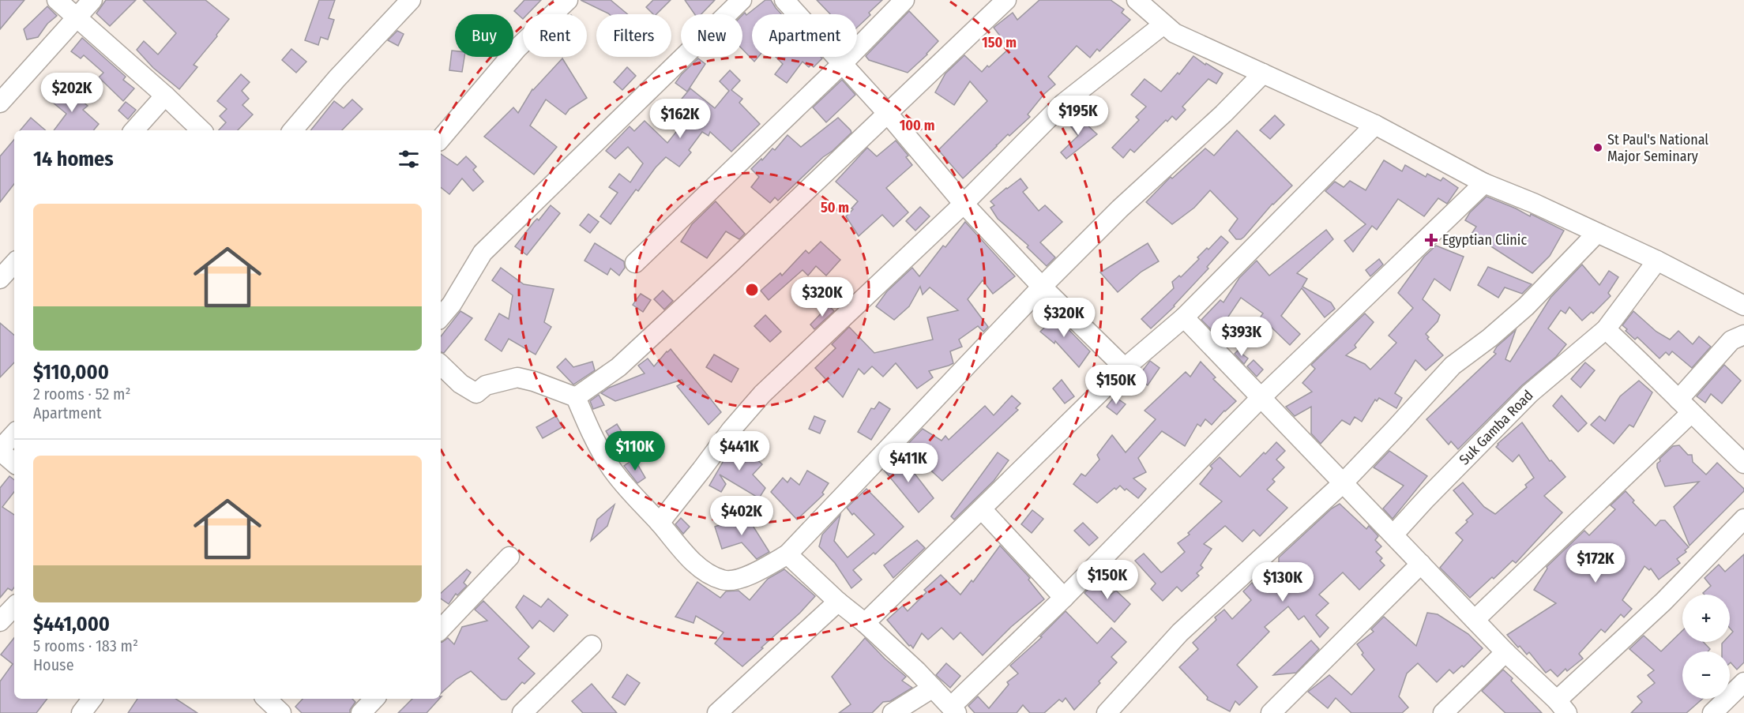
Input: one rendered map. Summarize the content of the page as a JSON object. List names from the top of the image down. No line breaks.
{"streets":{"street":["Suk Gamba Road"]},"places":{"other":["St Paul's National Major Seminary"],"health":["Egyptian Clinic"]},"page":{"chip":["Buy","Rent","Filters","New","Apartment"],"price":["$202K","$195K","$162K","$320K","$320K","$393K","$150K","$110K","$441K","$411K","$402K","$172K","$150K","$130K"],"heading":"14 homes","list":[{"name":"$110,000","note":"2 rooms · 52 m² · Apartment"},{"name":"$441,000","note":"5 rooms · 183 m² · House"}],"map_buttons":["+","−"]},"rings":["150 m","100 m","50 m"]}
